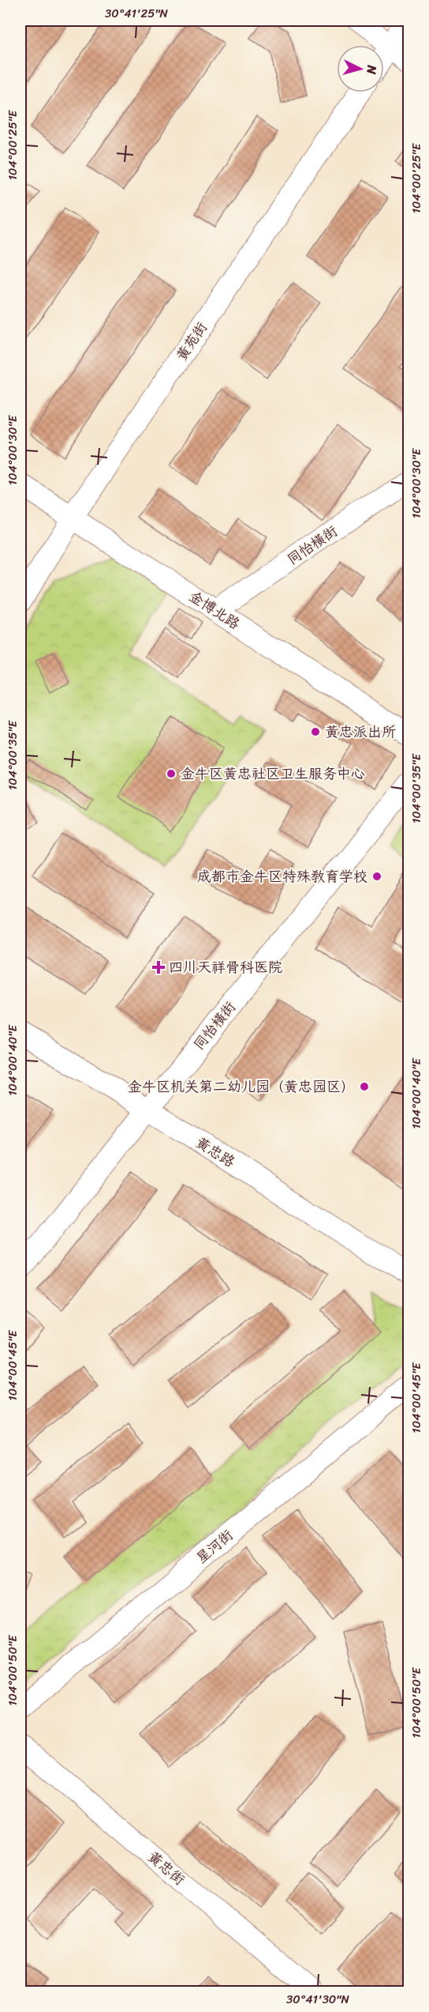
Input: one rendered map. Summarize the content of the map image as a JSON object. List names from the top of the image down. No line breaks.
{"streets":{"street":["黄苑街","同怡横街","金博北路","黄忠路","星河街","黄忠街"]},"crossings":[["黄苑街","金博北路"],["同怡横街","金博北路"],["同怡横街","黄忠路"]],"places":{"other":["黄忠派出所","金牛区黄忠社区卫生服务中心","成都市金牛区特殊教育学校","金牛区机关第二幼儿园（黄忠园区）"],"health":["四川天祥骨科医院"]},"north":"right","coordinates":["30°41'25\"N","104°00'25\"E","104°00'30\"E","104°00'35\"E","104°00'40\"E","104°00'45\"E","104°00'50\"E","30°41'30\"N"]}
